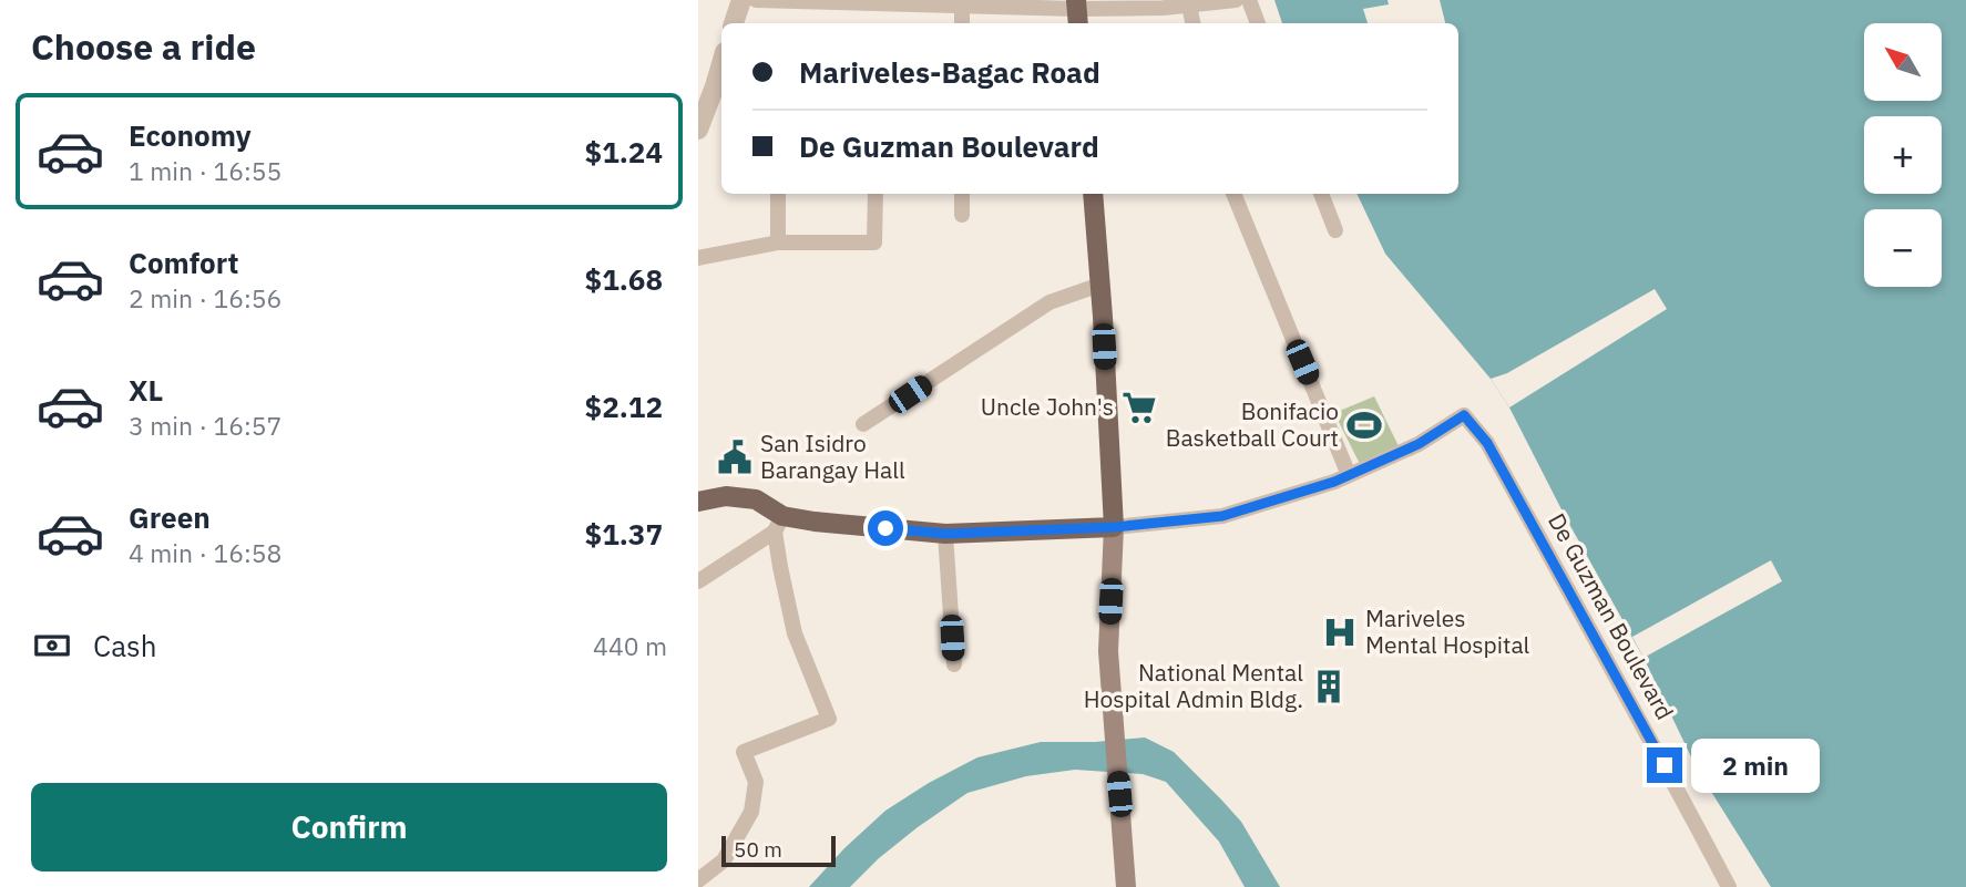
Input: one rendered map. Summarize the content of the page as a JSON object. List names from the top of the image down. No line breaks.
{"streets":{"street":["De Guzman Boulevard"]},"places":{"supermarket":["Uncle John's"],"sports":["Bonifacio Basketball Court"],"public building":["San Isidro Barangay Hall"],"hospital":["Mariveles Mental Hospital"],"building":["National Mental Hospital Admin Bldg."]},"scale_bar":"50 m","north":"top left","page":{"heading":"Choose a ride","map_buttons":["+","−"],"banner":["Mariveles-Bagac Road","De Guzman Boulevard"],"list":[{"name":"Economy","note":"1 min · 16:55","value":"$1.24"},{"name":"Comfort","note":"2 min · 16:56","value":"$1.68"},{"name":"XL","note":"3 min · 16:57","value":"$2.12"},{"name":"Green","note":"4 min · 16:58","value":"$1.37"}],"pay":["Cash","440 m"],"bubble":"2 min","buttons":"Confirm","scale":"50 m"}}
